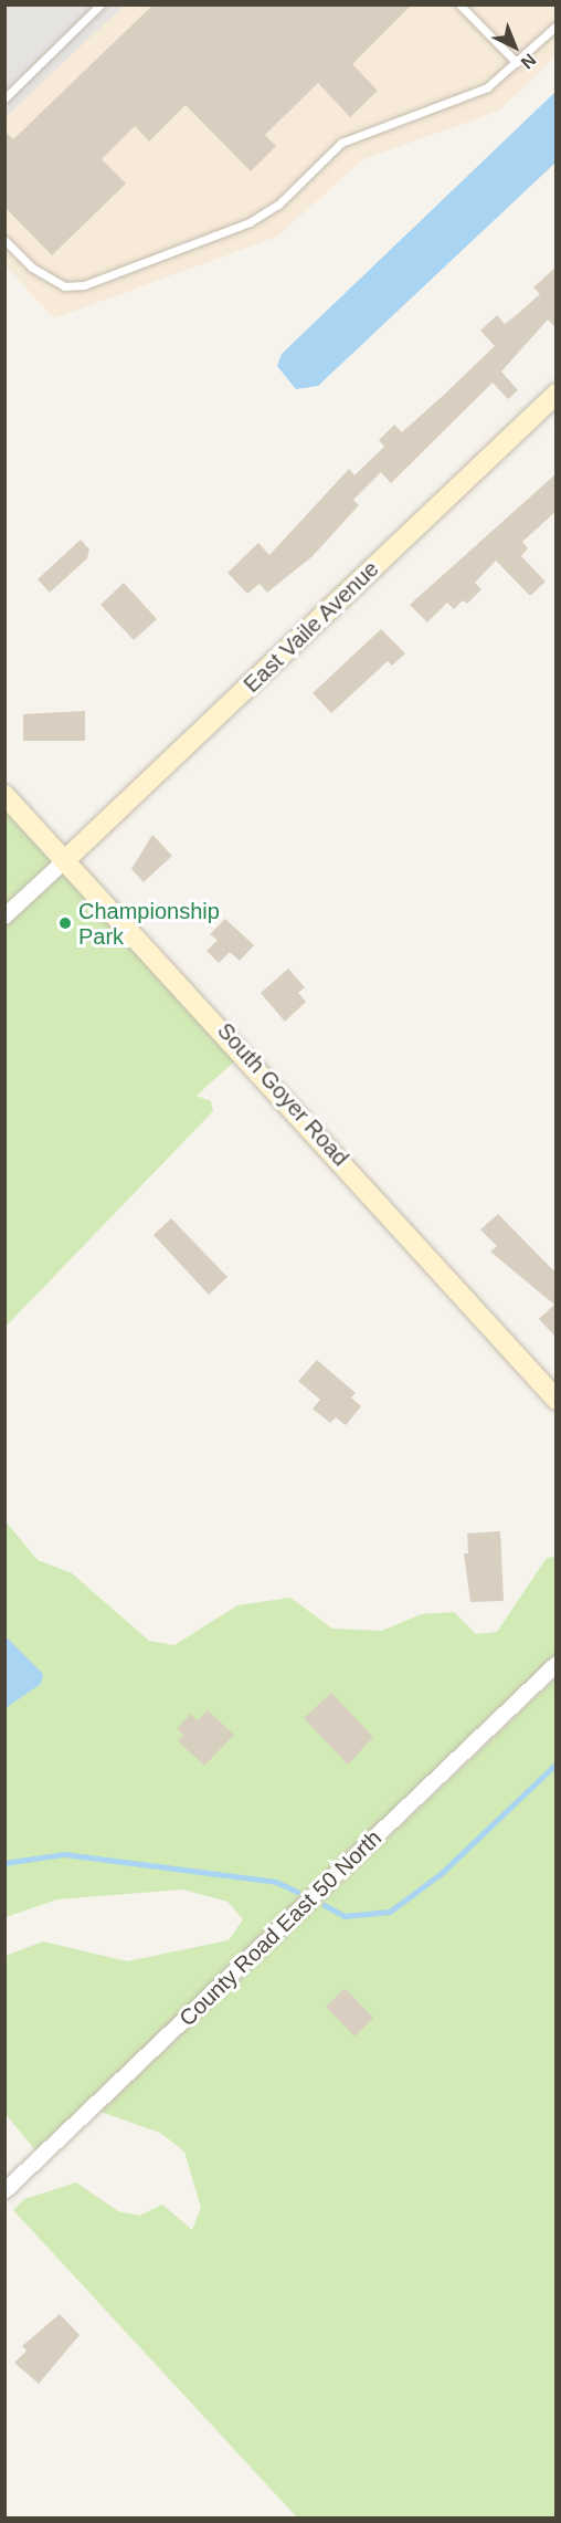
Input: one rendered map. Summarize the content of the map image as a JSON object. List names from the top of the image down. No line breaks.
{"streets":{"street":["East Vaile Avenue","South Goyer Road","County Road East 50 North"]},"crossings":[["East Vaile Avenue","South Goyer Road"]],"places":["Championship Park"],"north":"bottom right"}
